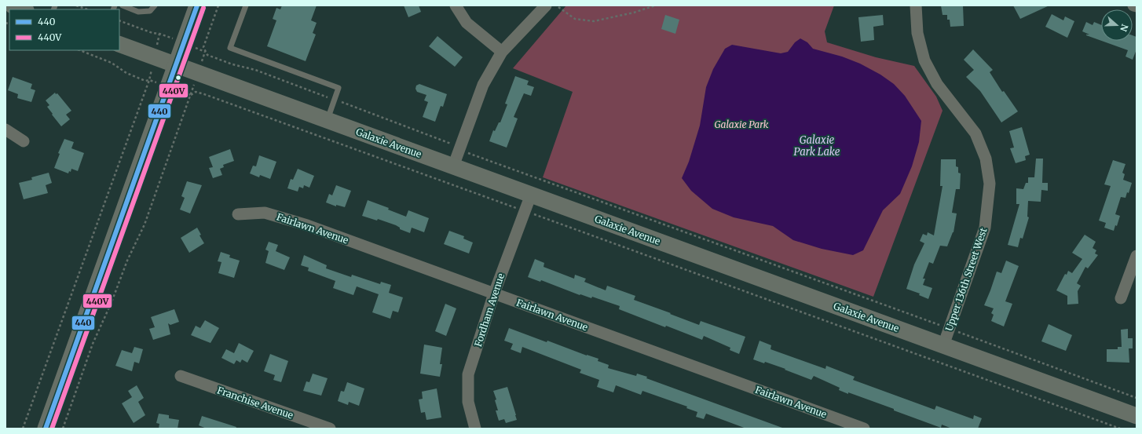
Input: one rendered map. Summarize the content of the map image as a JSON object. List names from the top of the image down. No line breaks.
{"streets":{"street":["Galaxie Avenue","Fairlawn Avenue","Upper 136th Street West","Fordham Avenue","Franchise Avenue"]},"crossings":[["Galaxie Avenue","Upper 136th Street West"],["Galaxie Avenue","Fordham Avenue"],["Fairlawn Avenue","Fordham Avenue"]],"water":["Galaxie Park Lake"],"parks":["Galaxie Park"],"lines":["transit line 440","transit line 440V"],"legend":["440","440V"],"north":"right"}
